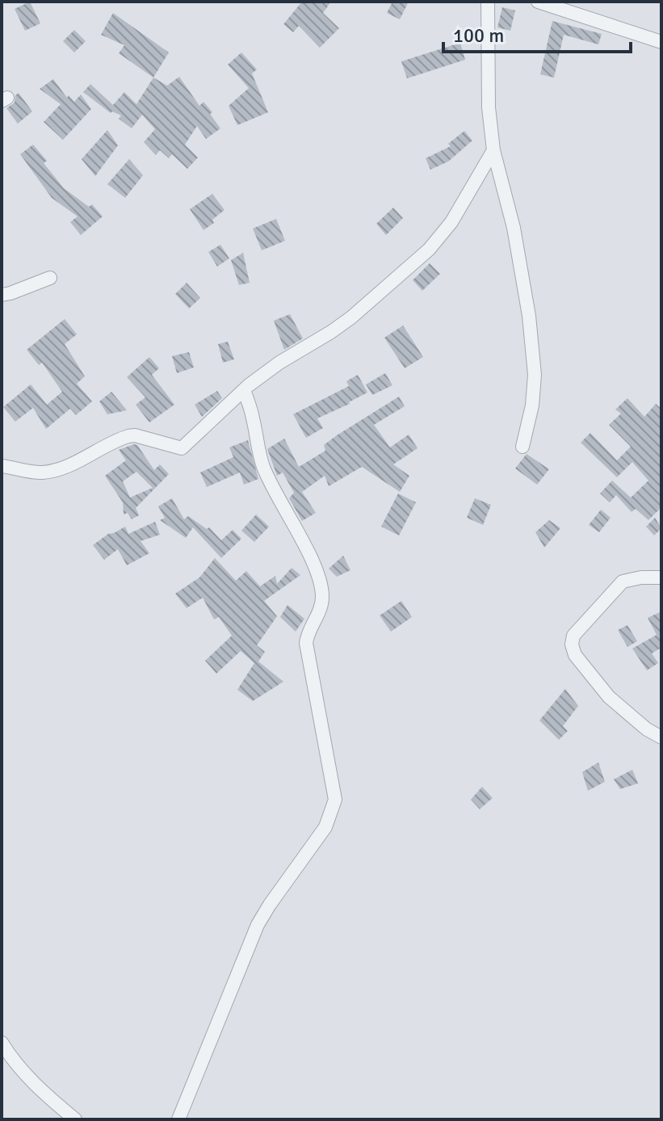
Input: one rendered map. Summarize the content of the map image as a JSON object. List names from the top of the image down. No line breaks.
{"scale_bar":"100 m"}
